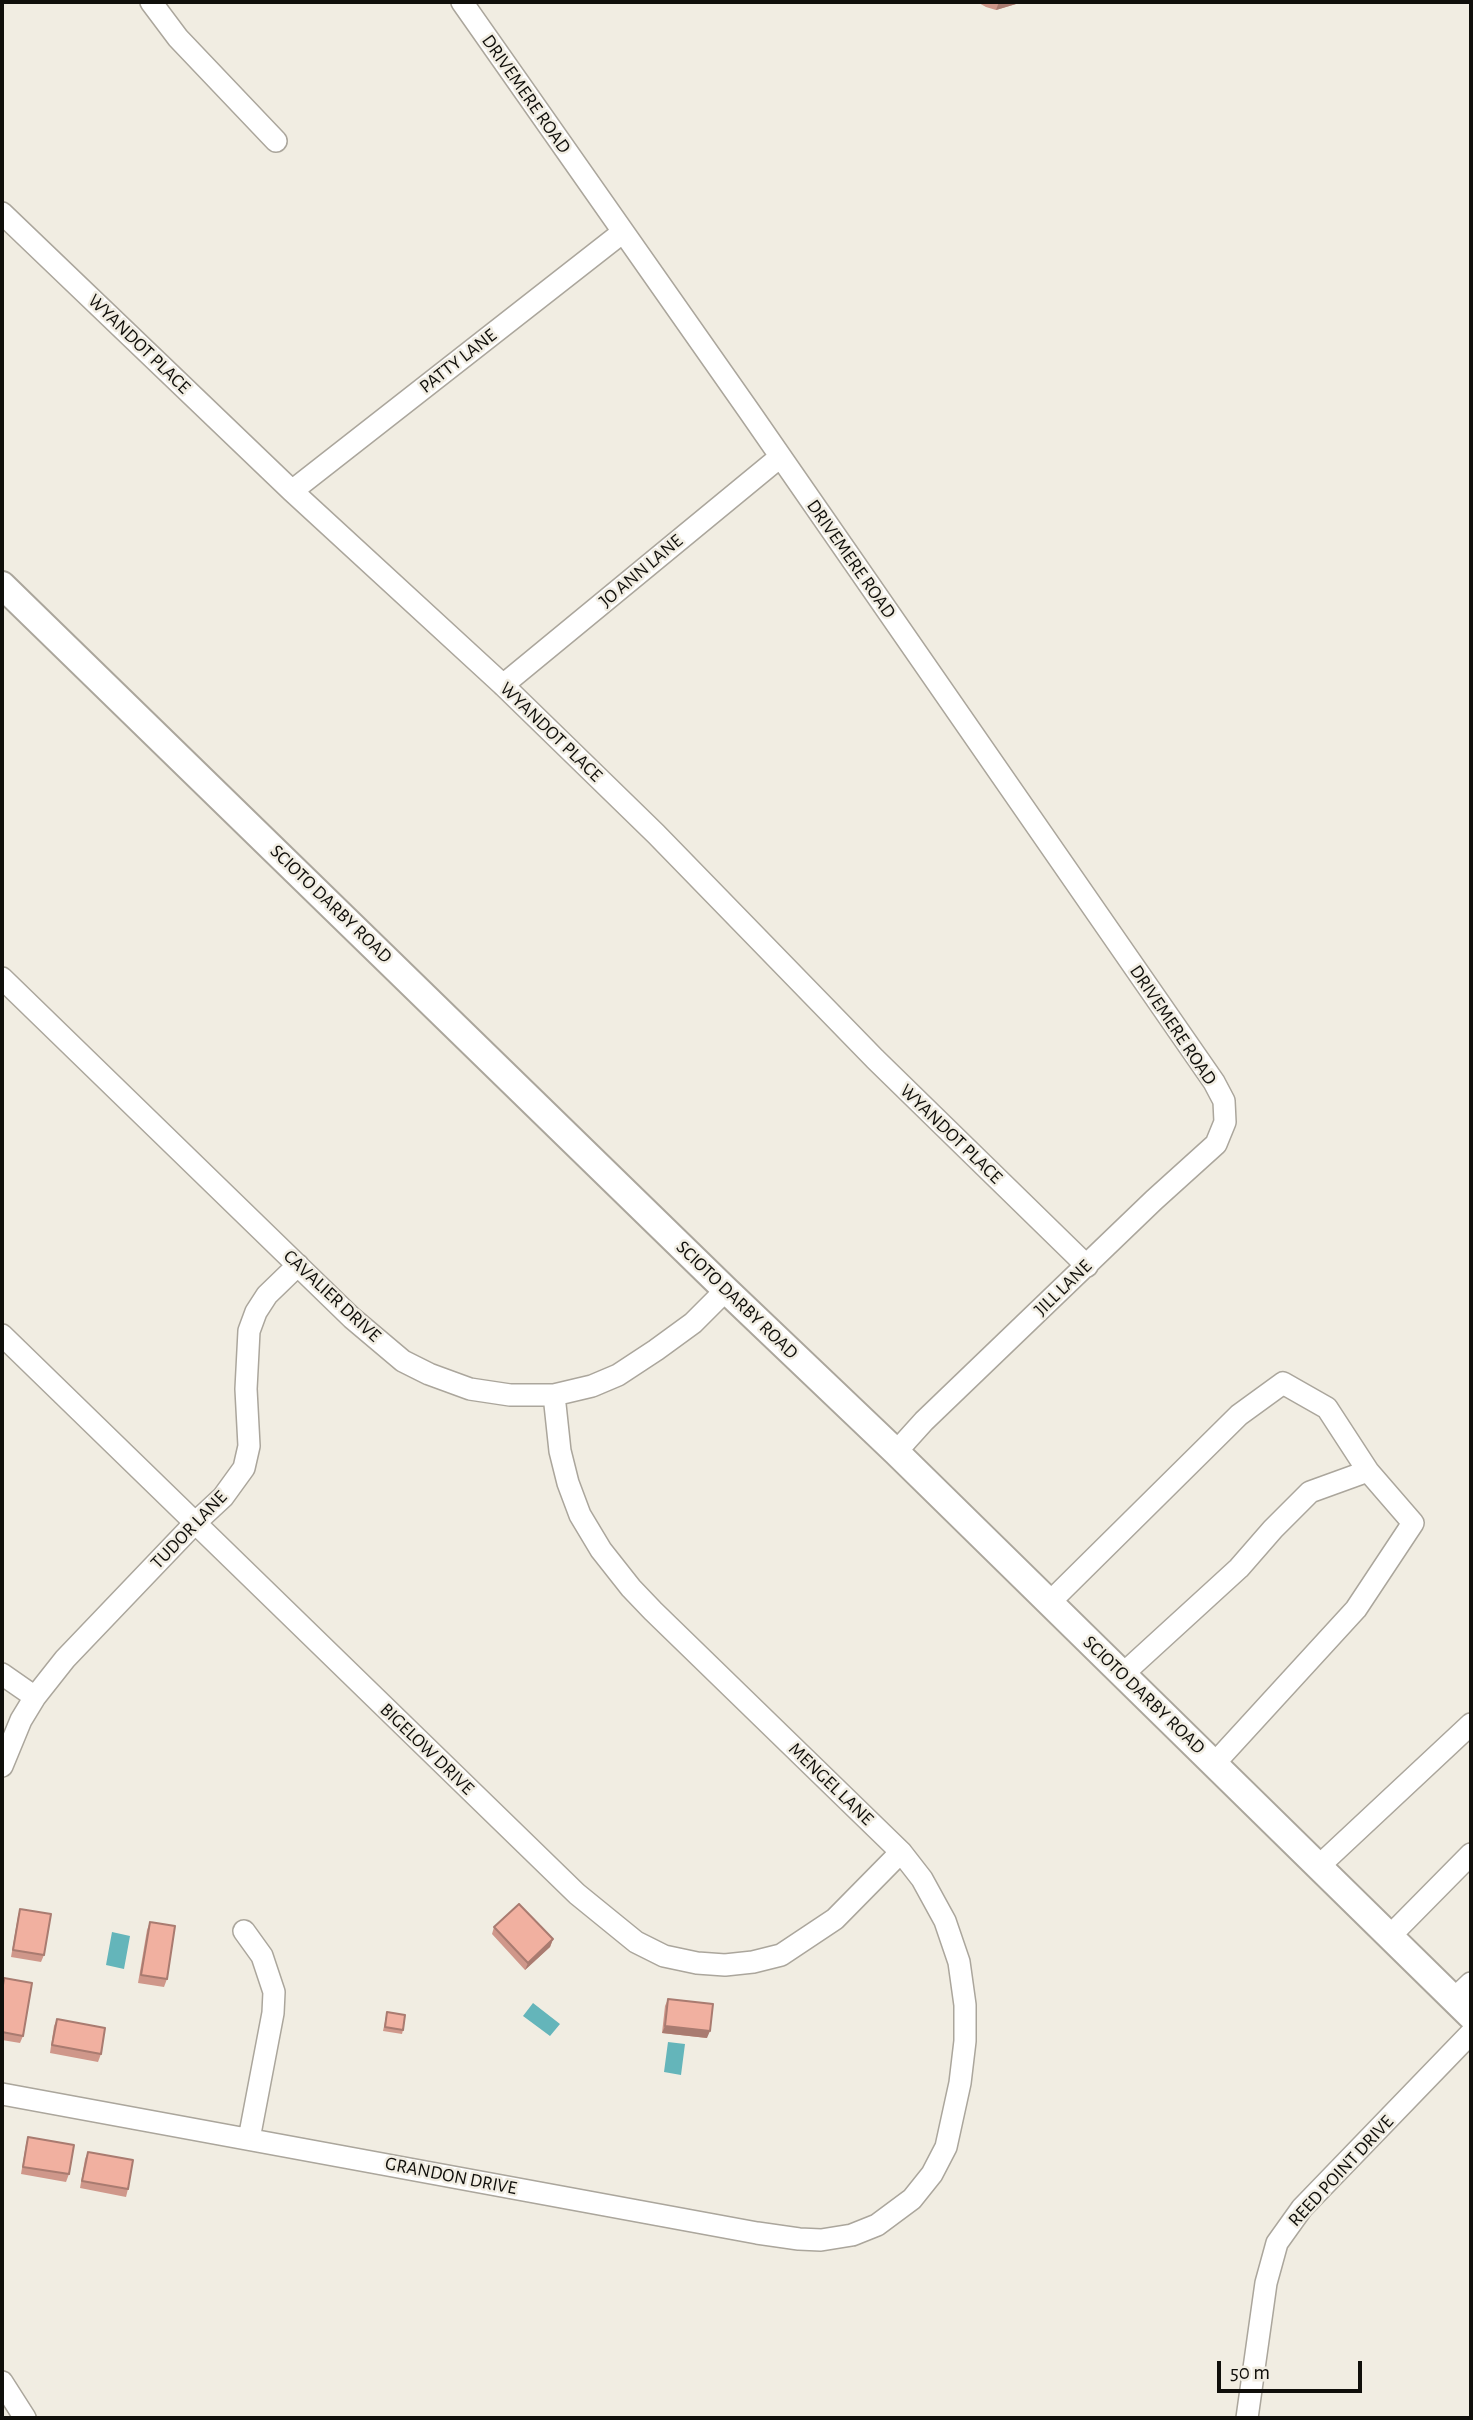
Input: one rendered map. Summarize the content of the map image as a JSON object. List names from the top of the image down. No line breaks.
{"streets":{"main road":["SCIOTO DARBY ROAD"],"street":["DRIVEMERE ROAD","WYANDOT PLACE","PATTY LANE","JO ANN LANE","JILL LANE","CAVALIER DRIVE","TUDOR LANE","BIGELOW DRIVE","MENGEL LANE","REED POINT DRIVE","GRANDON DRIVE"]},"crossings":[["DRIVEMERE ROAD","PATTY LANE"],["DRIVEMERE ROAD","JO ANN LANE"],["DRIVEMERE ROAD","JILL LANE"],["WYANDOT PLACE","PATTY LANE"],["WYANDOT PLACE","JO ANN LANE"],["WYANDOT PLACE","JILL LANE"],["SCIOTO DARBY ROAD","JILL LANE"],["SCIOTO DARBY ROAD","CAVALIER DRIVE"],["CAVALIER DRIVE","TUDOR LANE"],["CAVALIER DRIVE","MENGEL LANE"],["TUDOR LANE","BIGELOW DRIVE"],["BIGELOW DRIVE","MENGEL LANE"],["MENGEL LANE","GRANDON DRIVE"]],"scale_bar":"50 m"}
